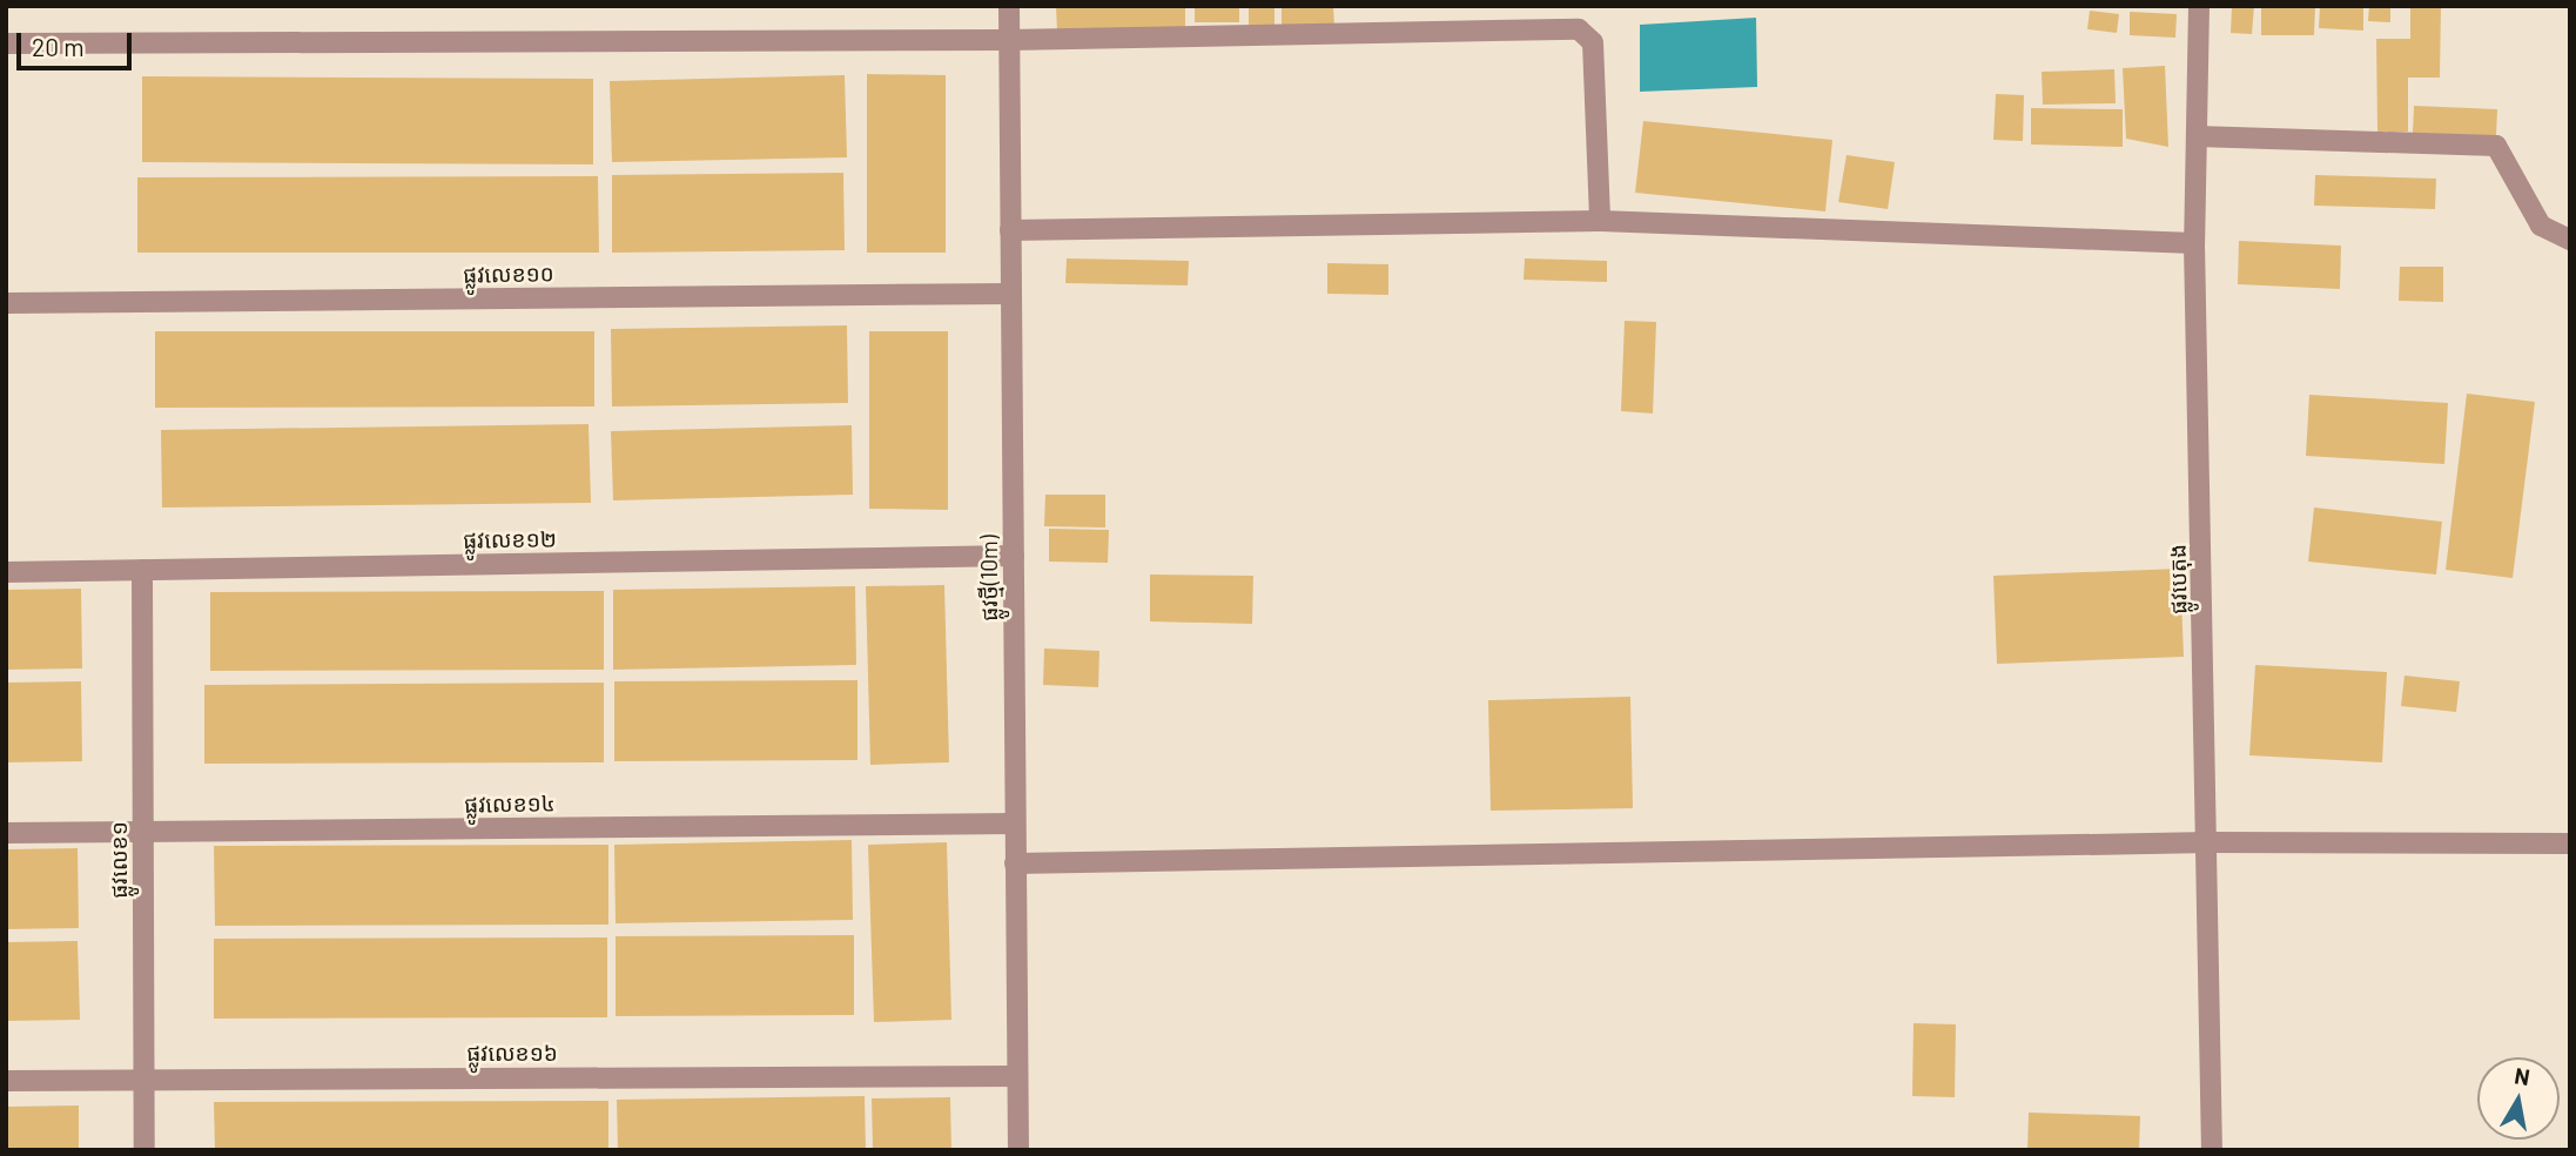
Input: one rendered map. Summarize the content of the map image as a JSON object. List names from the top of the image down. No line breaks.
{"streets":{"street":["ផ្លូវលេខ១០","ផ្លូវលេខ១២","ផ្លូវថ្មី(10m)","ផ្លូវបេតុង","ផ្លូវលេខ១៤","ផ្លូវលេខ១","ផ្លូវលេខ១៦"]},"crossings":[["ផ្លូវលេខ១០","ផ្លូវថ្មី(10m)"],["ផ្លូវលេខ១២","ផ្លូវថ្មី(10m)"],["ផ្លូវលេខ១២","ផ្លូវលេខ១"],["ផ្លូវថ្មី(10m)","ផ្លូវលេខ១៤"],["ផ្លូវថ្មី(10m)","ផ្លូវលេខ១៦"],["ផ្លូវលេខ១៤","ផ្លូវលេខ១"],["ផ្លូវលេខ១","ផ្លូវលេខ១៦"]],"scale_bar":"20 m","north":"top"}
